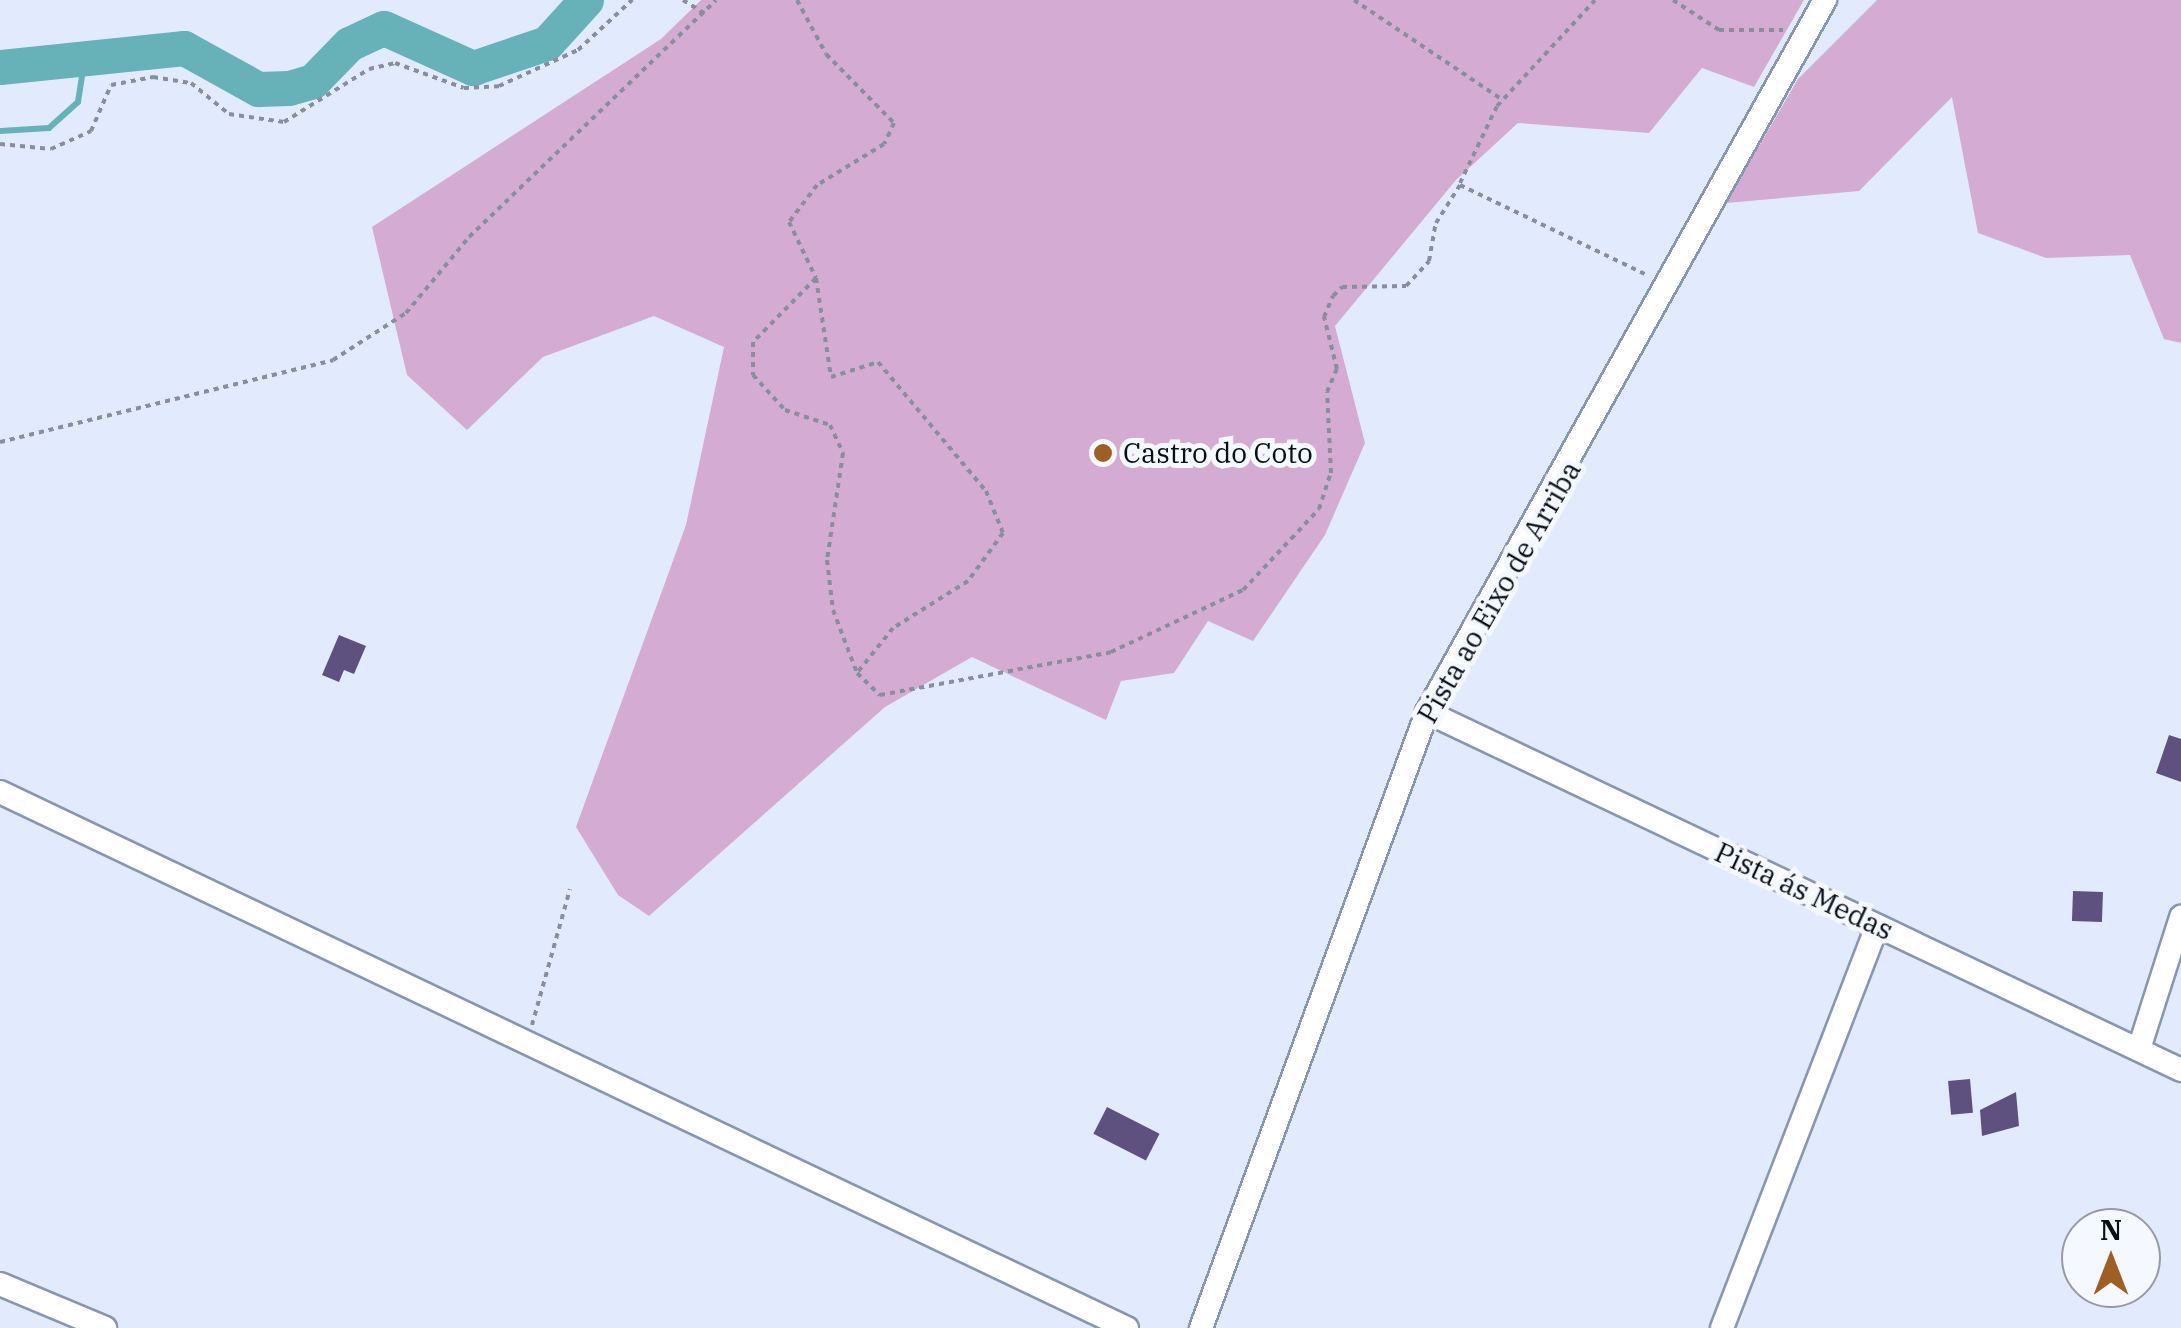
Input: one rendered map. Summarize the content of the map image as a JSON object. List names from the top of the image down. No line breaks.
{"streets":{"street":["Pista ao Eixo de Arriba","Pista ás Medas"]},"crossings":[["Pista ao Eixo de Arriba","Pista ás Medas"]],"places":["Castro do Coto"],"north":"top"}
